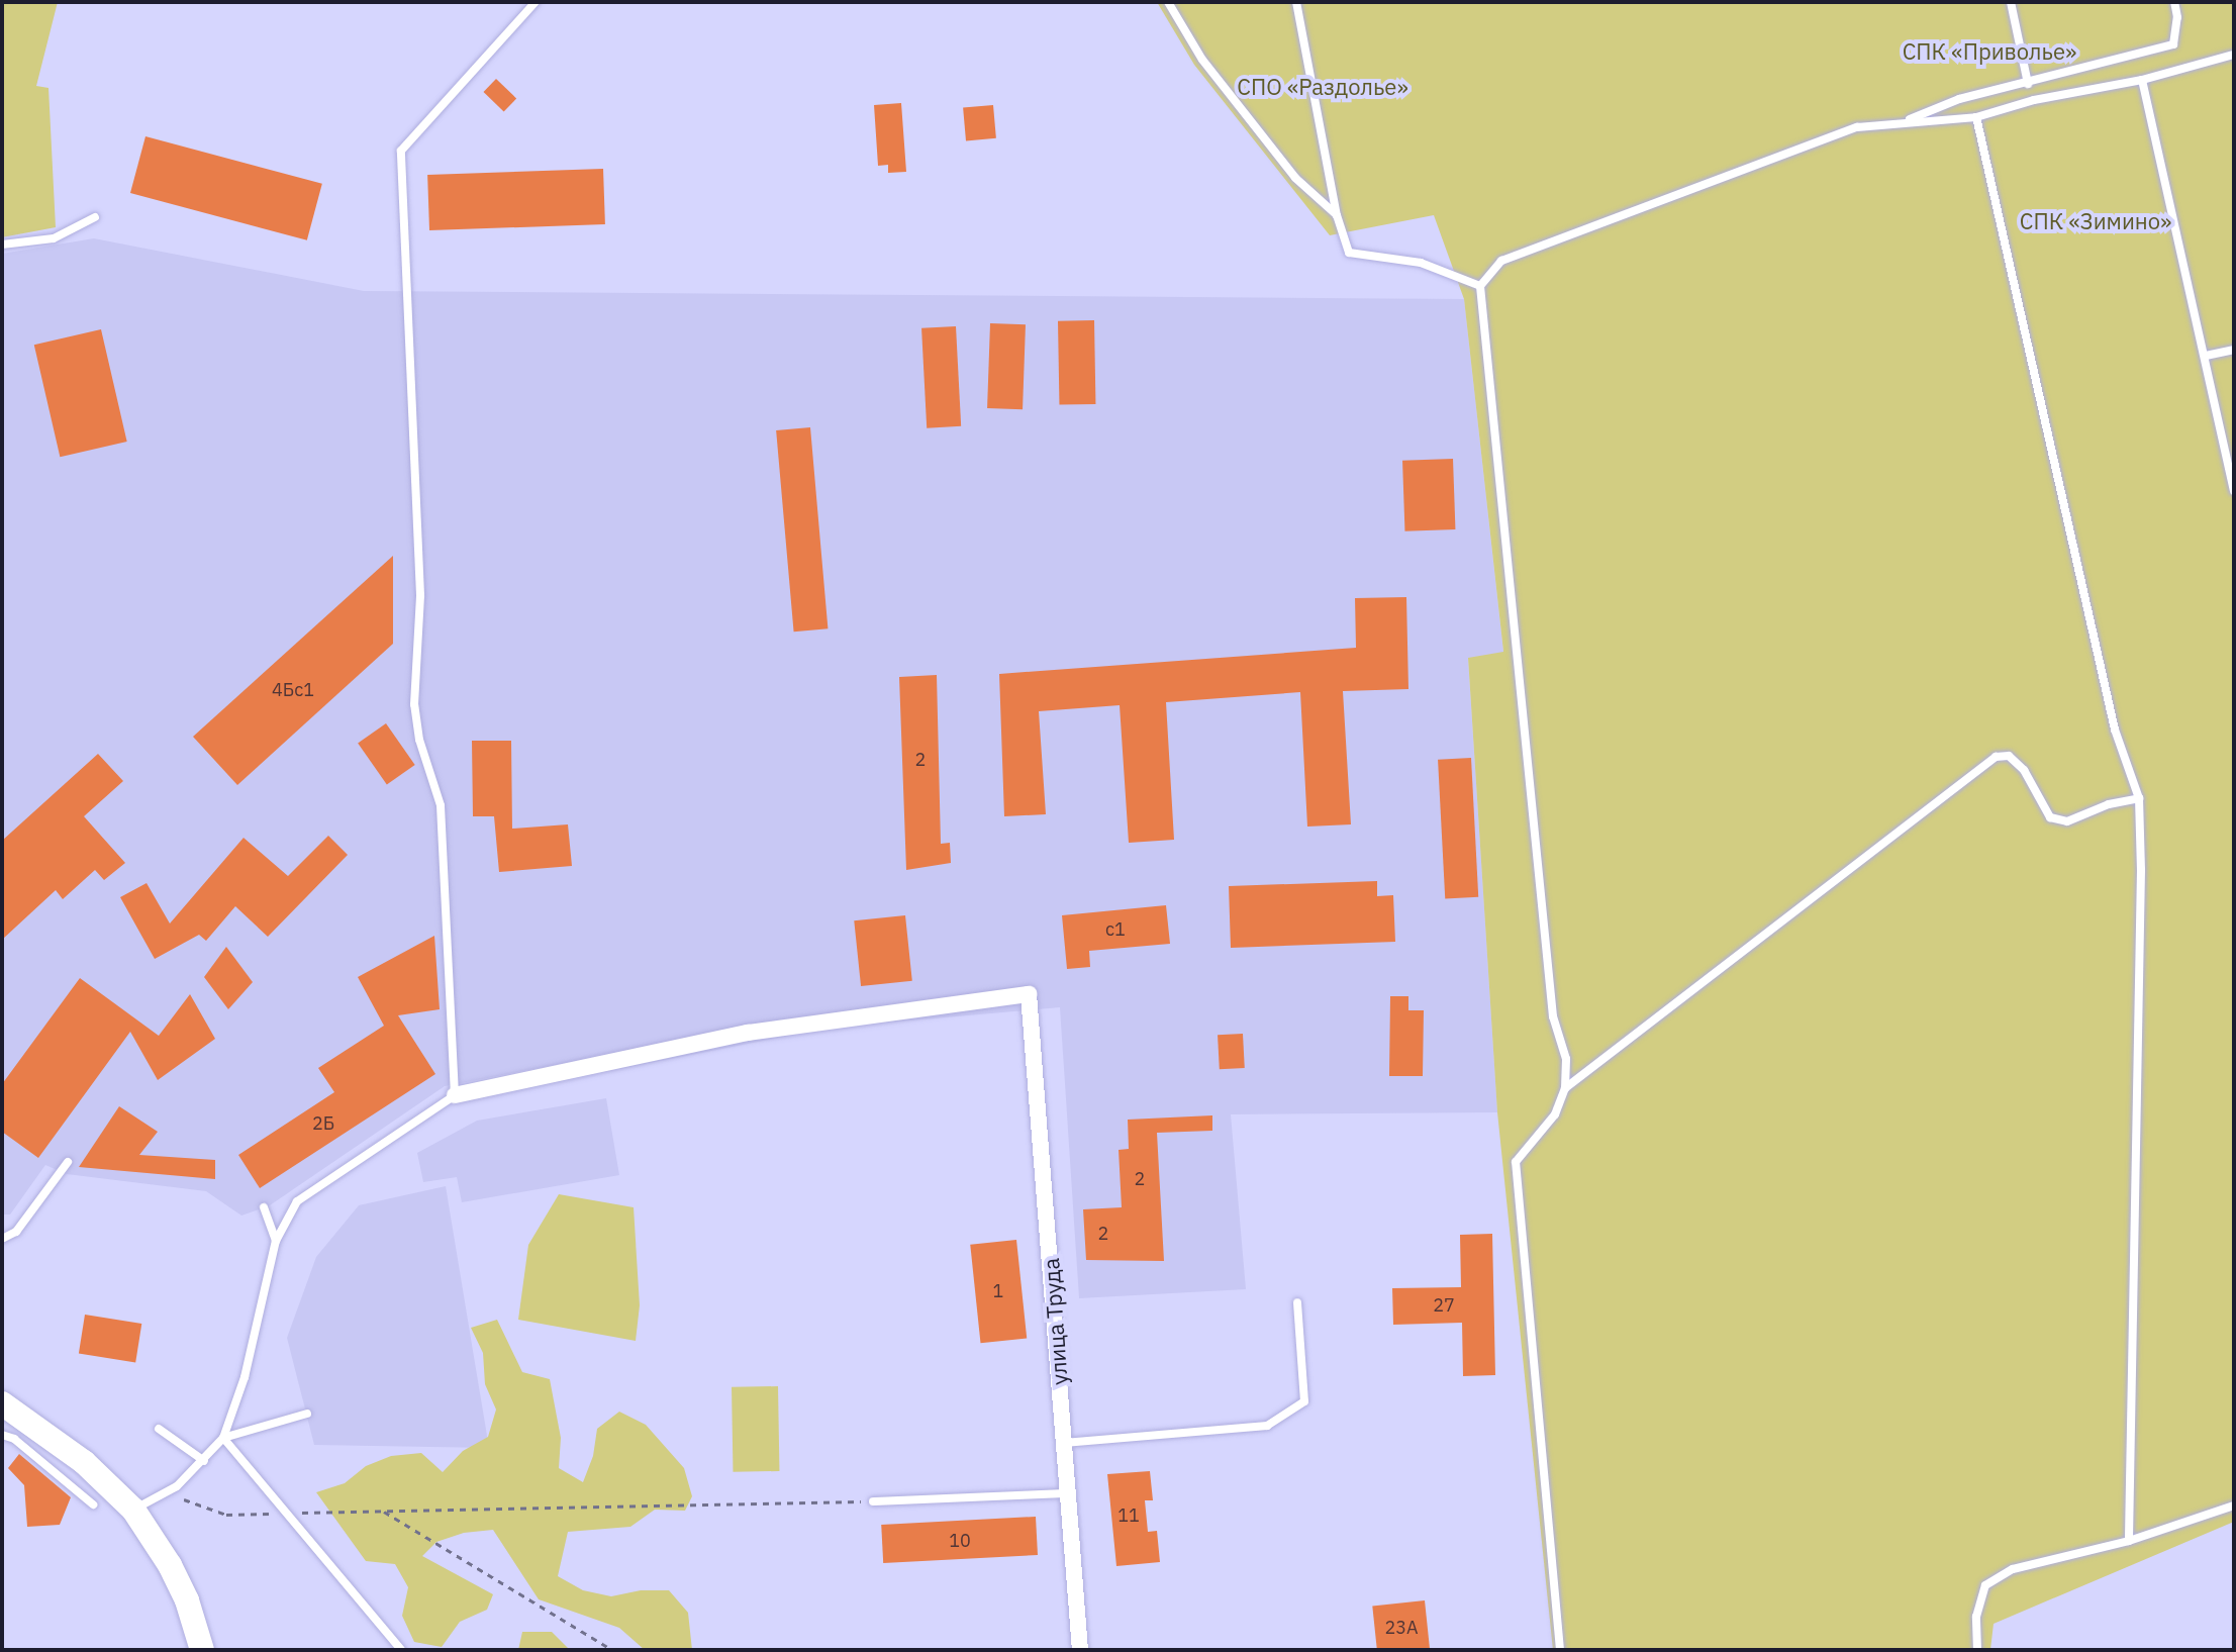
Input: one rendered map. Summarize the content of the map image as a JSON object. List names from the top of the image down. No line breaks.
{"streets":{"street":["улица Труда"]},"parks":["СПК «Приволье»","СПО «Раздолье»","СПК «Зимино»"],"house_numbers":["4Бс1","2","с1","2Б","2","2","1","27","11","10","23А"]}
